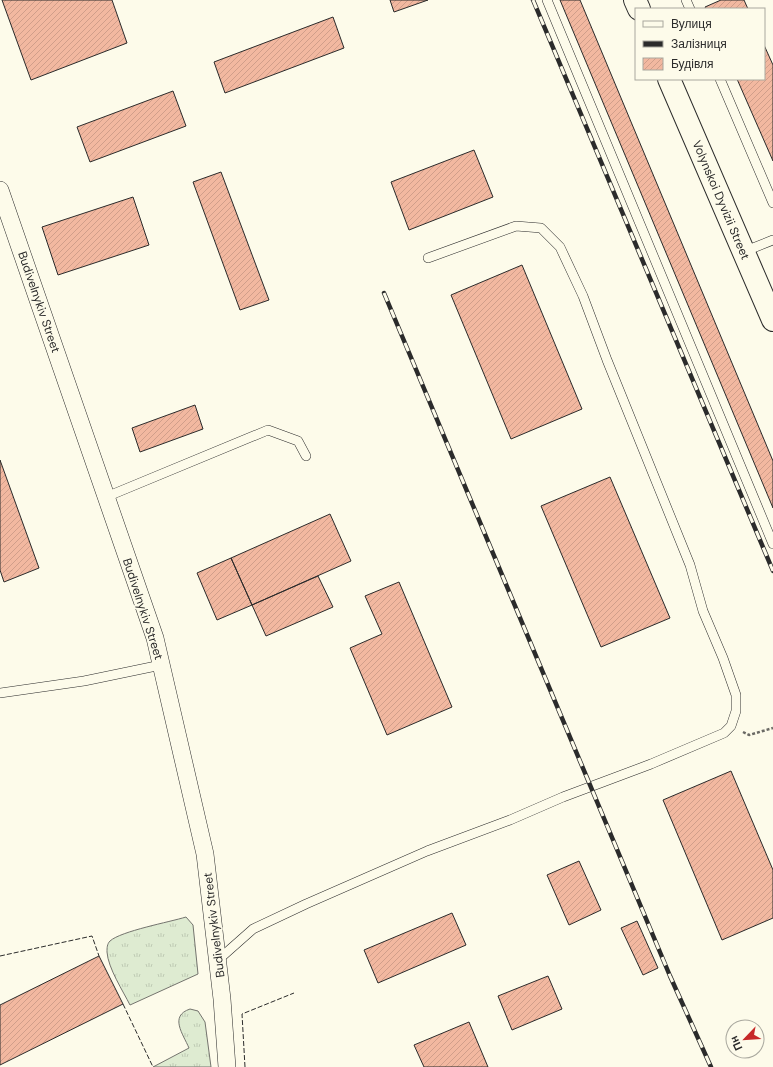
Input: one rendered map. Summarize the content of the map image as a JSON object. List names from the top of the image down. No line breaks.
{"streets":{"street":["Volynskoi Dyvizii Street","Budivelnykiv Street"]},"legend":["Вулиця","Залізниця","Будівля"],"north":"bottom left"}
